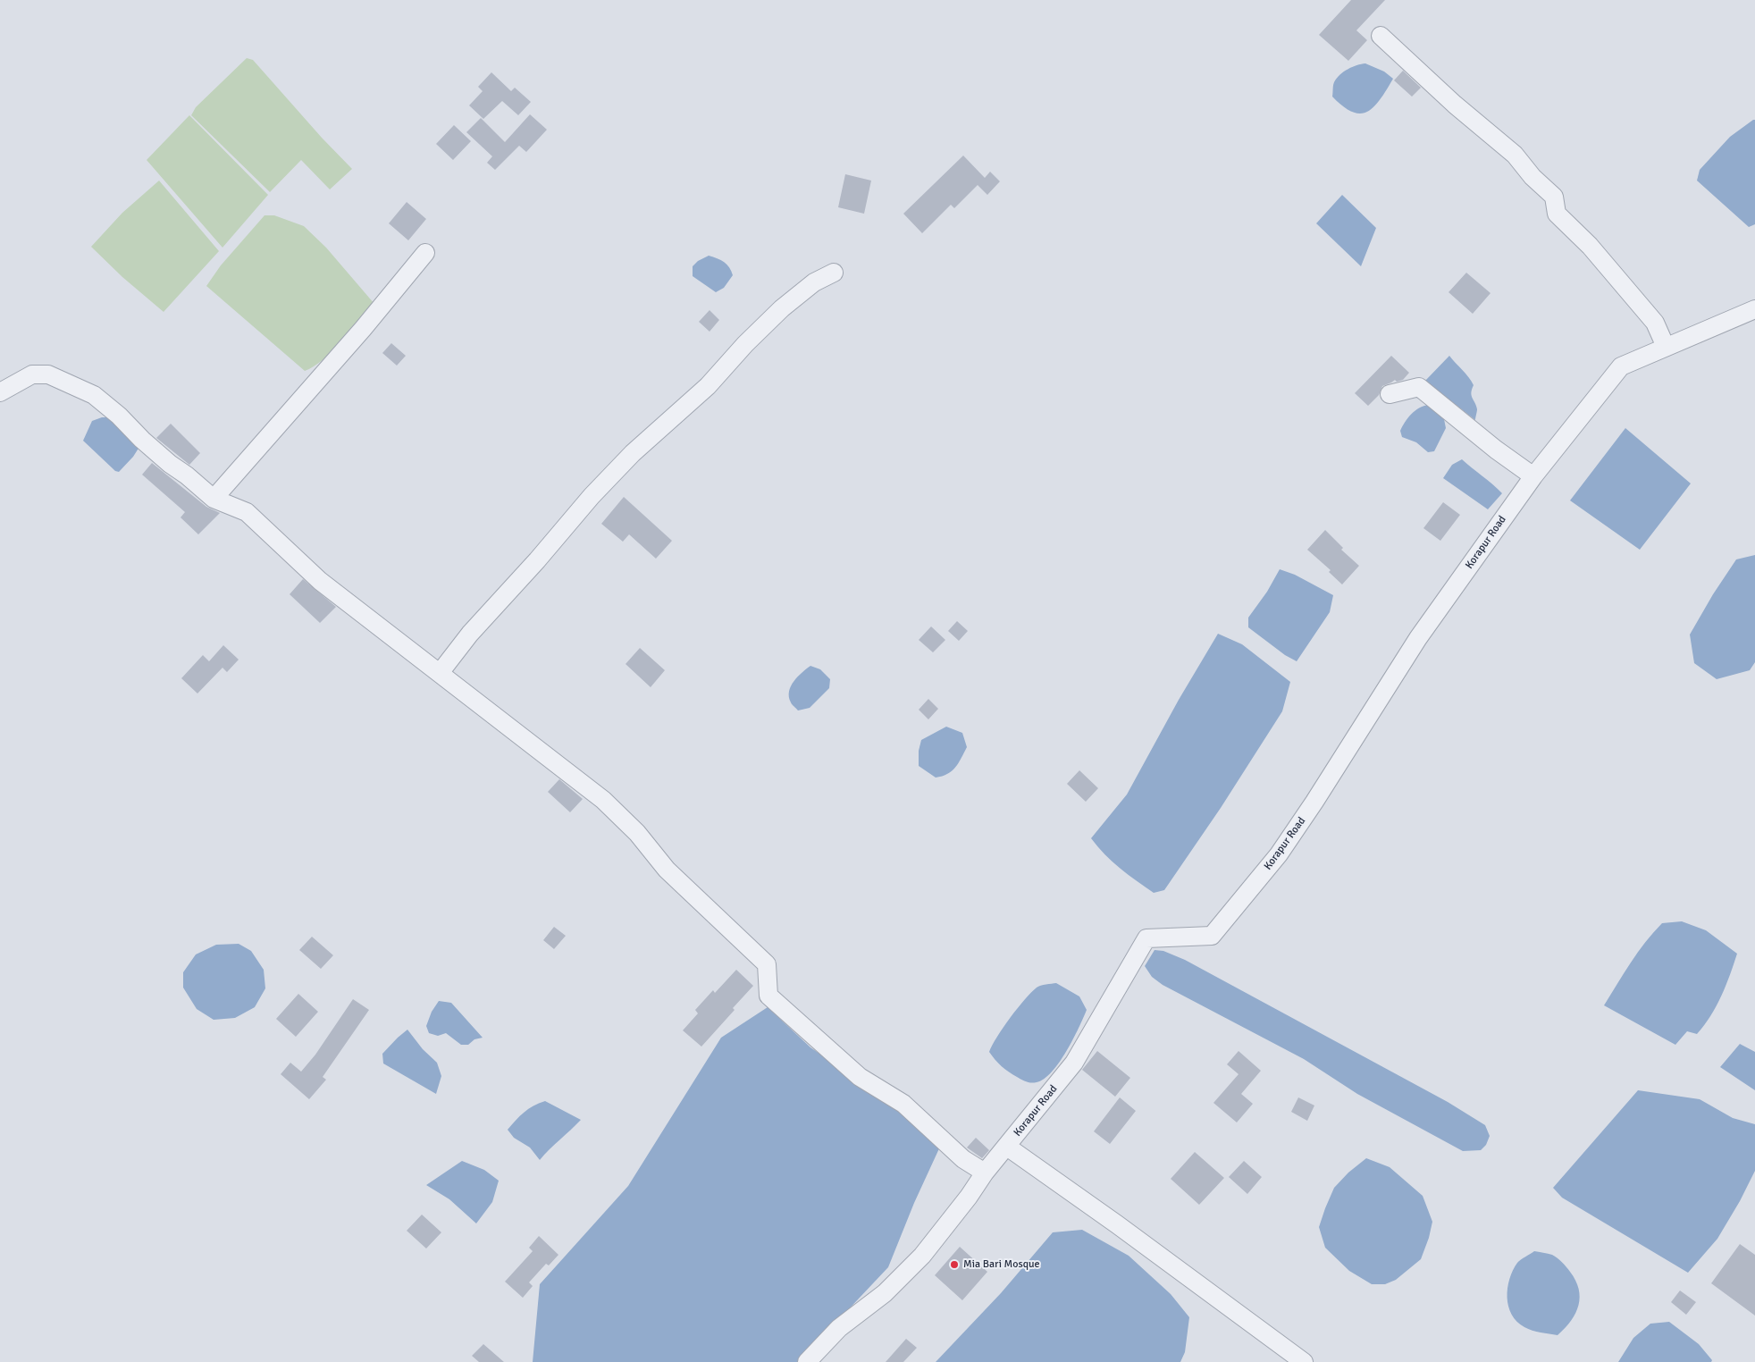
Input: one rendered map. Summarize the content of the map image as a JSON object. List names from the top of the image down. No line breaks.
{"streets":{"street":["Korapur Road"]},"places":["Mia Bari Mosque"]}
